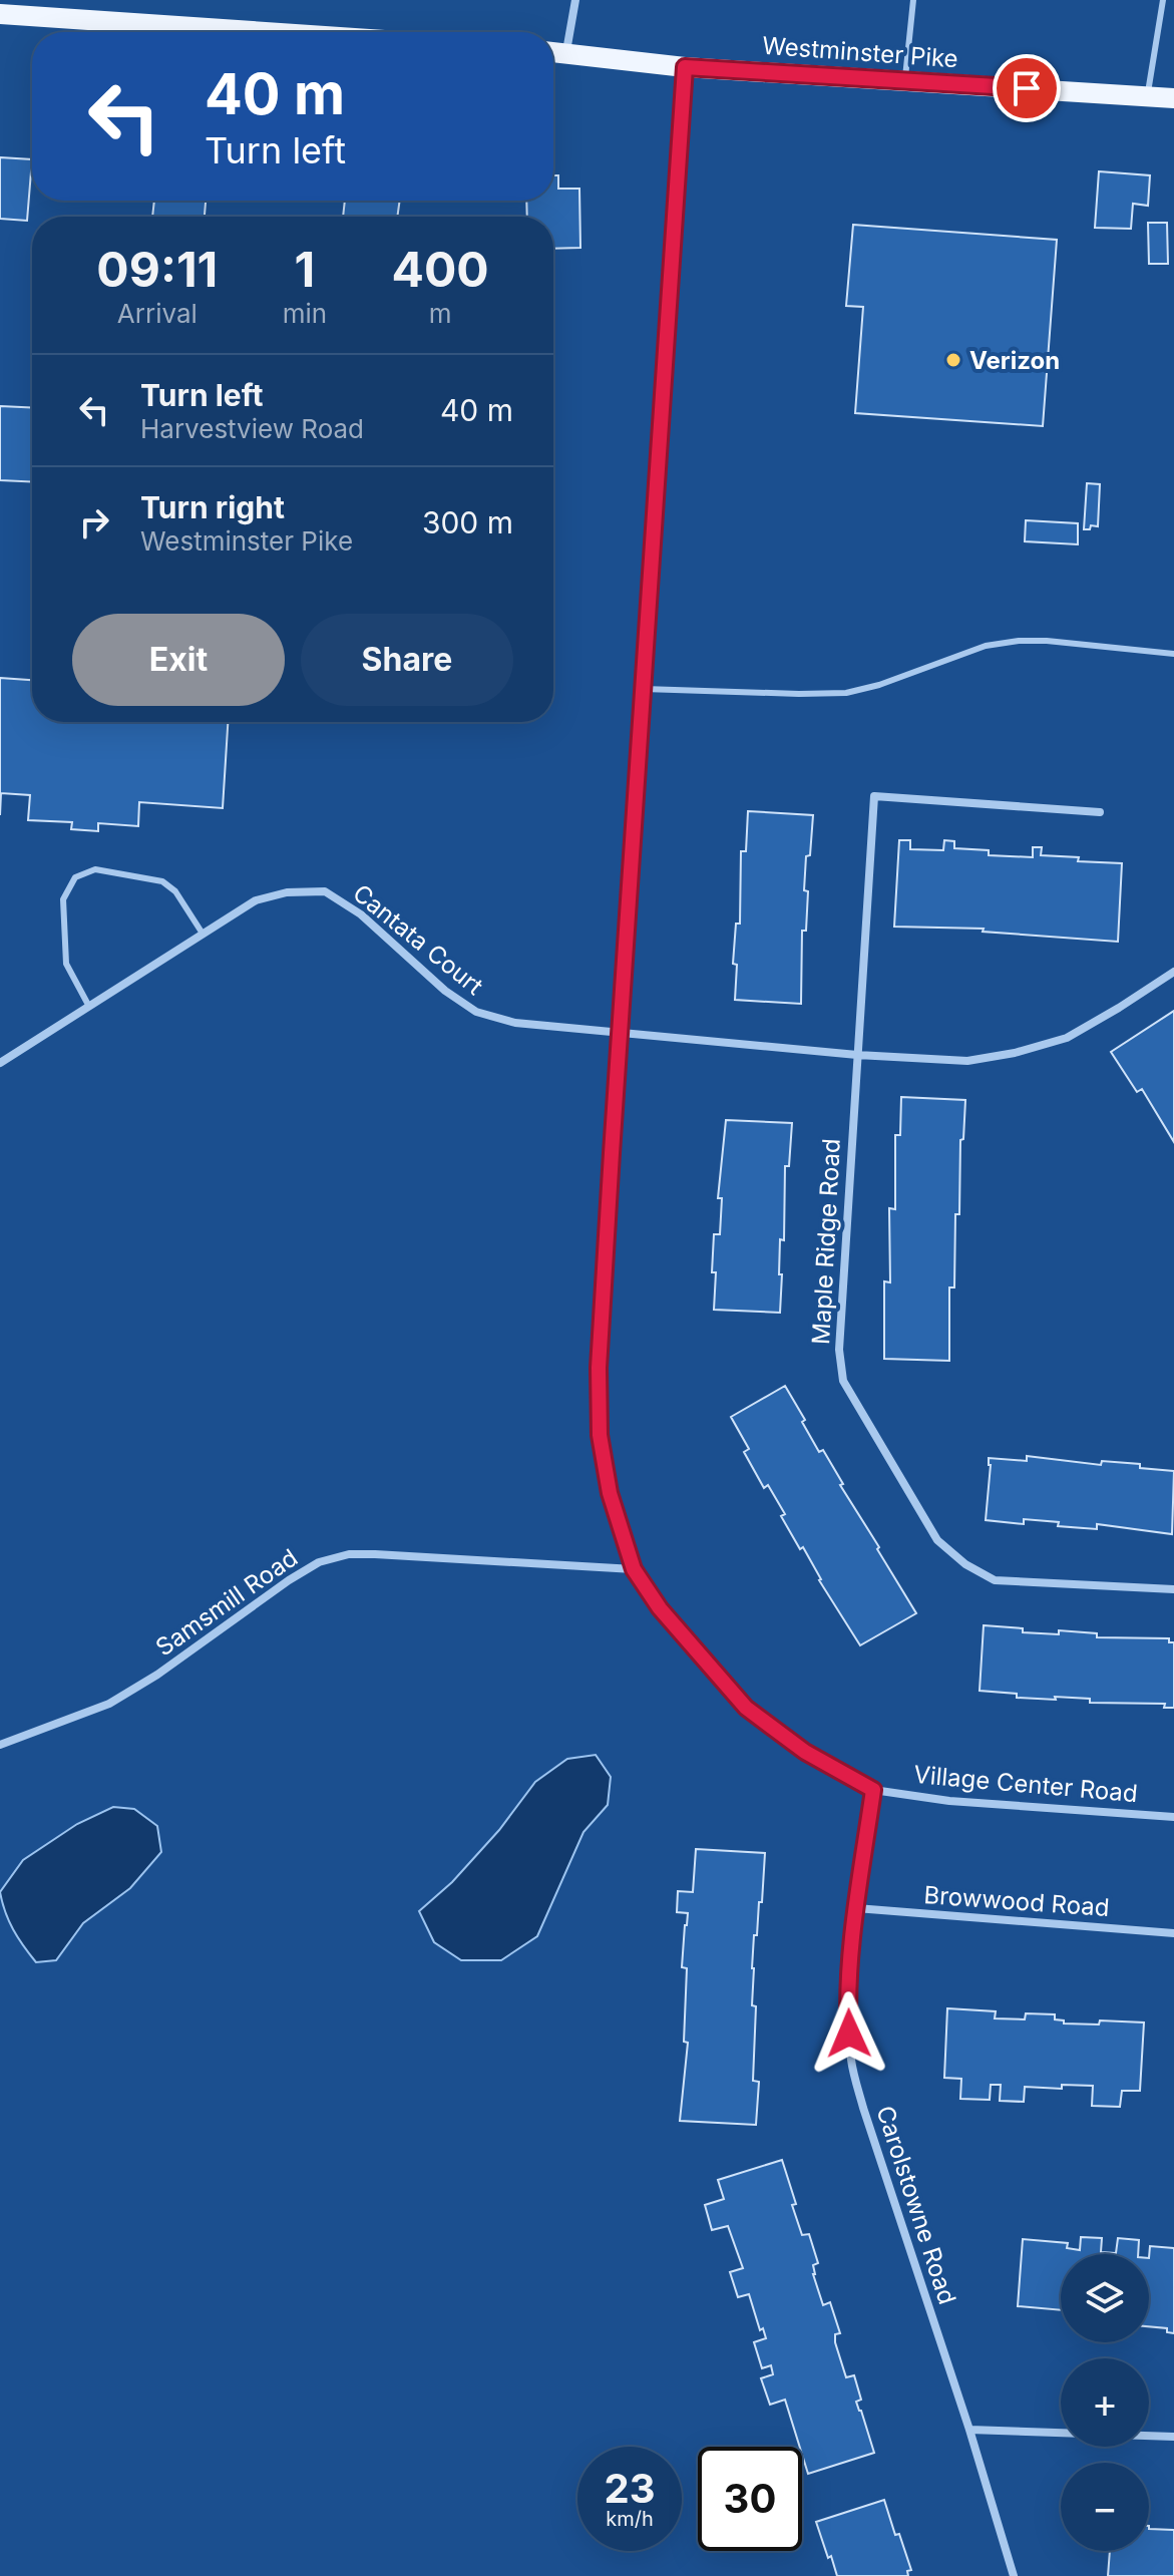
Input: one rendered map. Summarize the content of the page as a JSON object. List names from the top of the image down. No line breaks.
{"streets":{"main road":["Westminster Pike"],"street":["Cantata Court","Maple Ridge Road","Samsmill Road","Village Center Road","Browwood Road","Carolstowne Road"]},"crossings":[["Village Center Road","Carolstowne Road"],["Browwood Road","Carolstowne Road"]],"places":["Verizon"],"page":{"turn":["40 m","Turn left"],"eta":["09:11","Arrival","1","min","400","m"],"list":[{"name":"Turn left","note":"Harvestview Road","value":"40 m"},{"name":"Turn right","note":"Westminster Pike","value":"300 m"}],"buttons":["Exit","Share"],"map_buttons":["+","−"],"speed":"23 km/h","limit":"30"}}
